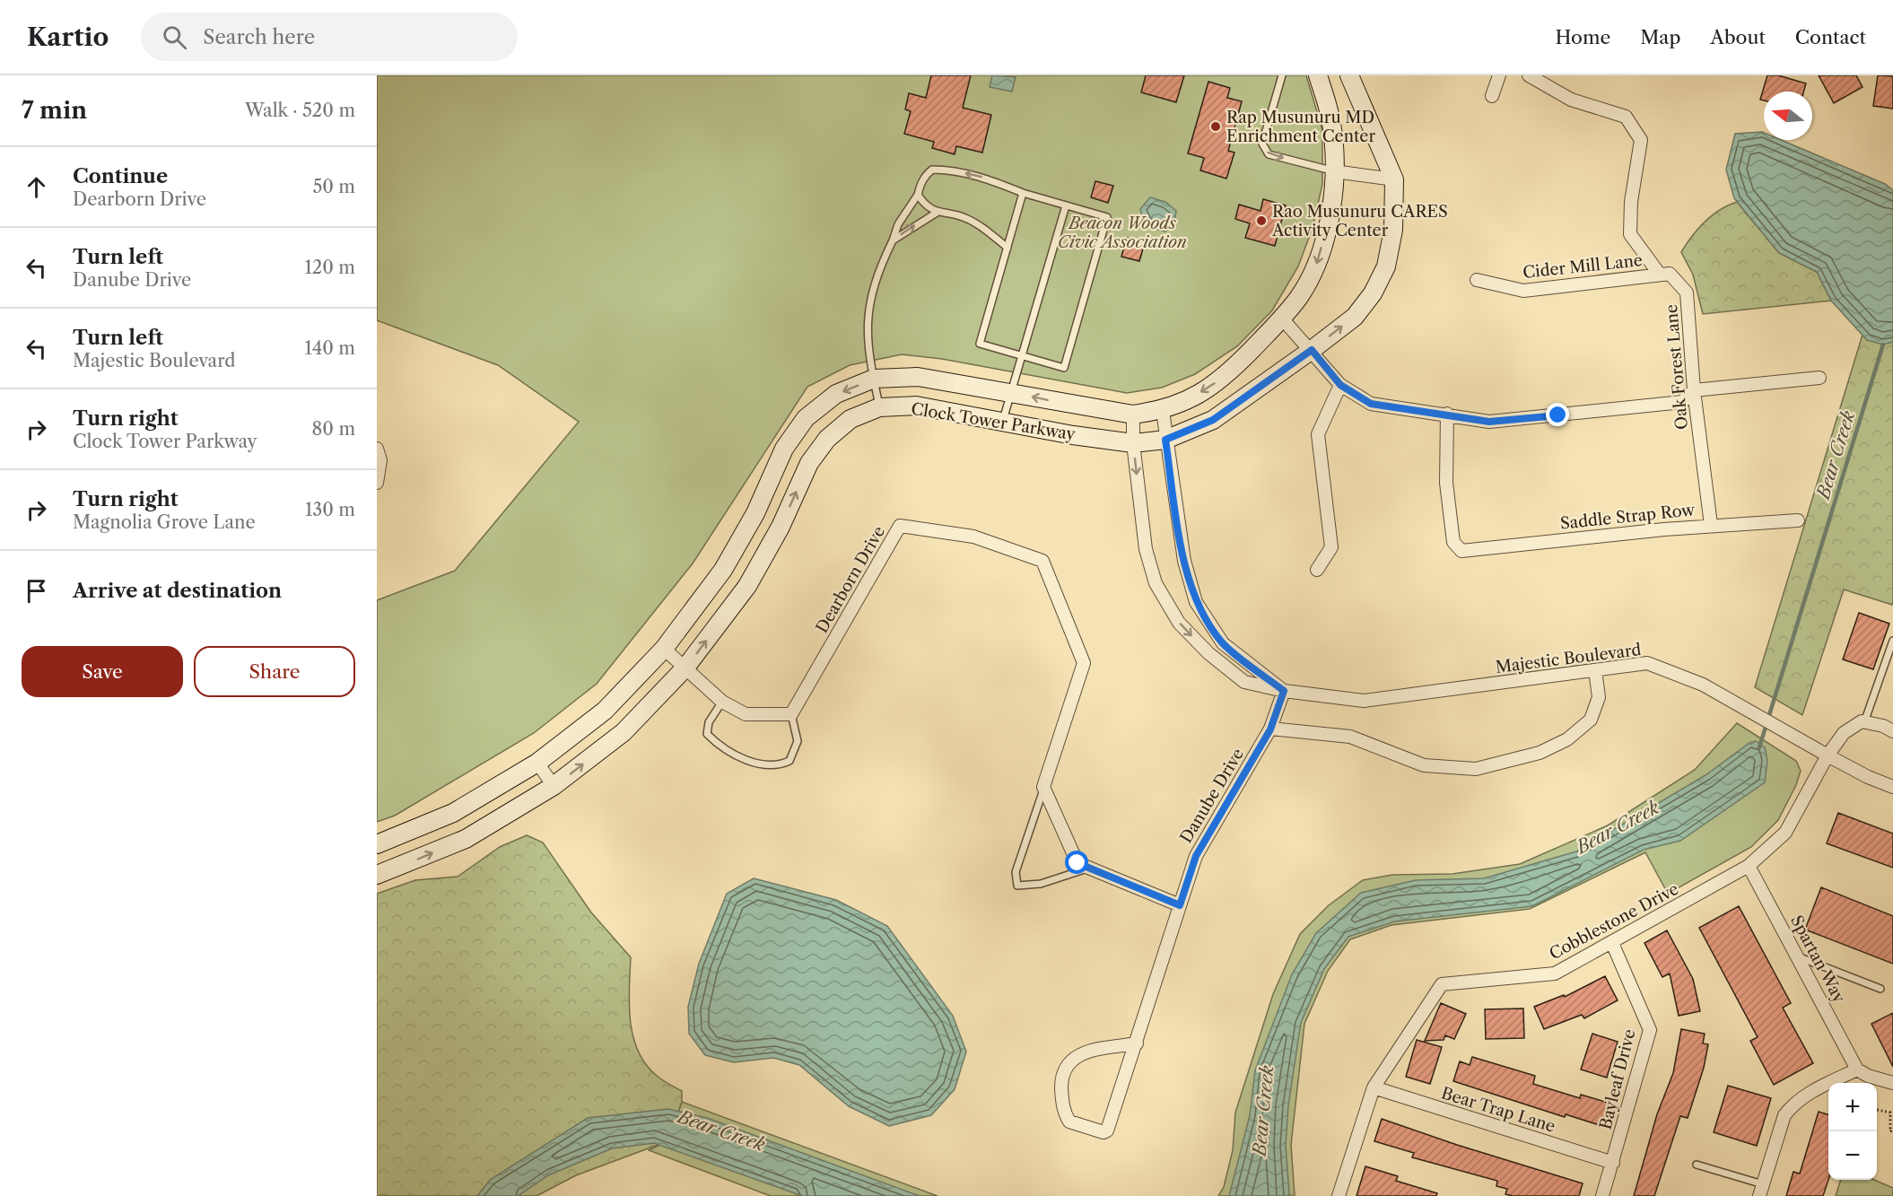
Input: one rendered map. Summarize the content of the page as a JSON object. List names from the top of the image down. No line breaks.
{"streets":{"street":["Cider Mill Lane","Oak Forest Lane","Clock Tower Parkway","Saddle Strap Row","Dearborn Drive","Majestic Boulevard","Danube Drive","Cobblestone Drive","Spartan Way","Bayleaf Drive","Bear Trap Lane"]},"crossings":[["Cider Mill Lane","Oak Forest Lane"],["Oak Forest Lane","Saddle Strap Row"],["Clock Tower Parkway","Majestic Boulevard"],["Majestic Boulevard","Danube Drive"],["Majestic Boulevard","Cobblestone Drive"],["Cobblestone Drive","Spartan Way"],["Cobblestone Drive","Bayleaf Drive"],["Cobblestone Drive","Bear Trap Lane"],["Bayleaf Drive","Bear Trap Lane"]],"water":["Bear Creek"],"parks":["Beacon Woods Civic Association"],"places":["Rap Musunuru MD Enrichment Center","Rao Musunuru CARES Activity Center"],"north":"left","page":{"header":"Kartio","search":"Search here","nav":["Home","Map","About","Contact"],"heading":["7 min","Walk · 520 m"],"list":[["Continue","Dearborn Drive","50 m"],["Turn left","Danube Drive","120 m"],["Turn left","Majestic Boulevard","140 m"],["Turn right","Clock Tower Parkway","80 m"],["Turn right","Magnolia Grove Lane","130 m"],"Arrive at destination"],"buttons":["Save","Share"],"map_buttons":["+","−"]}}
